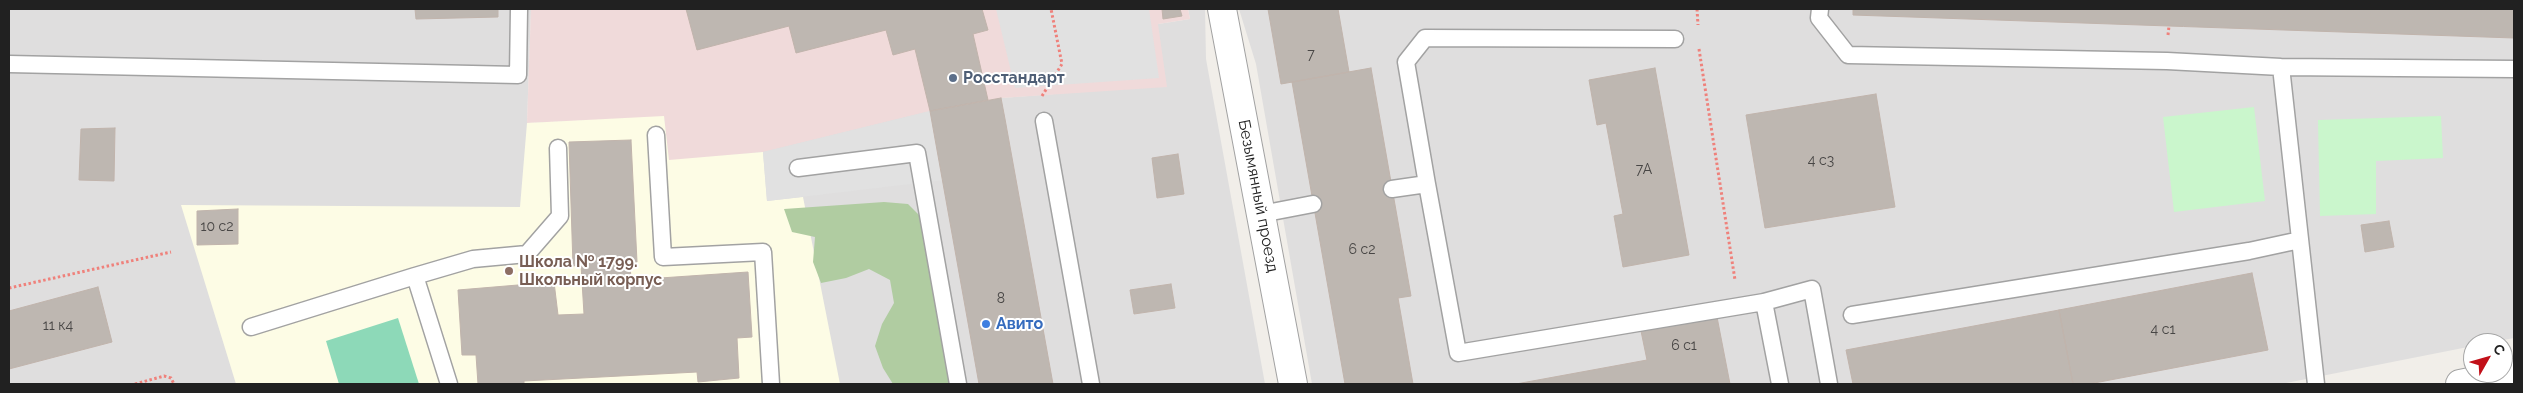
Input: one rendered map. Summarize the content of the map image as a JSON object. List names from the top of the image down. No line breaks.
{"streets":{"street":["Безымянный проезд"]},"places":["Росстандарт","Школа № 1799. Школьный корпус","Авито"],"house_numbers":["7","4 с3","7А","10 с2","6 с2","8","11 к4","4 с1","6 с1"],"north":"top right"}
